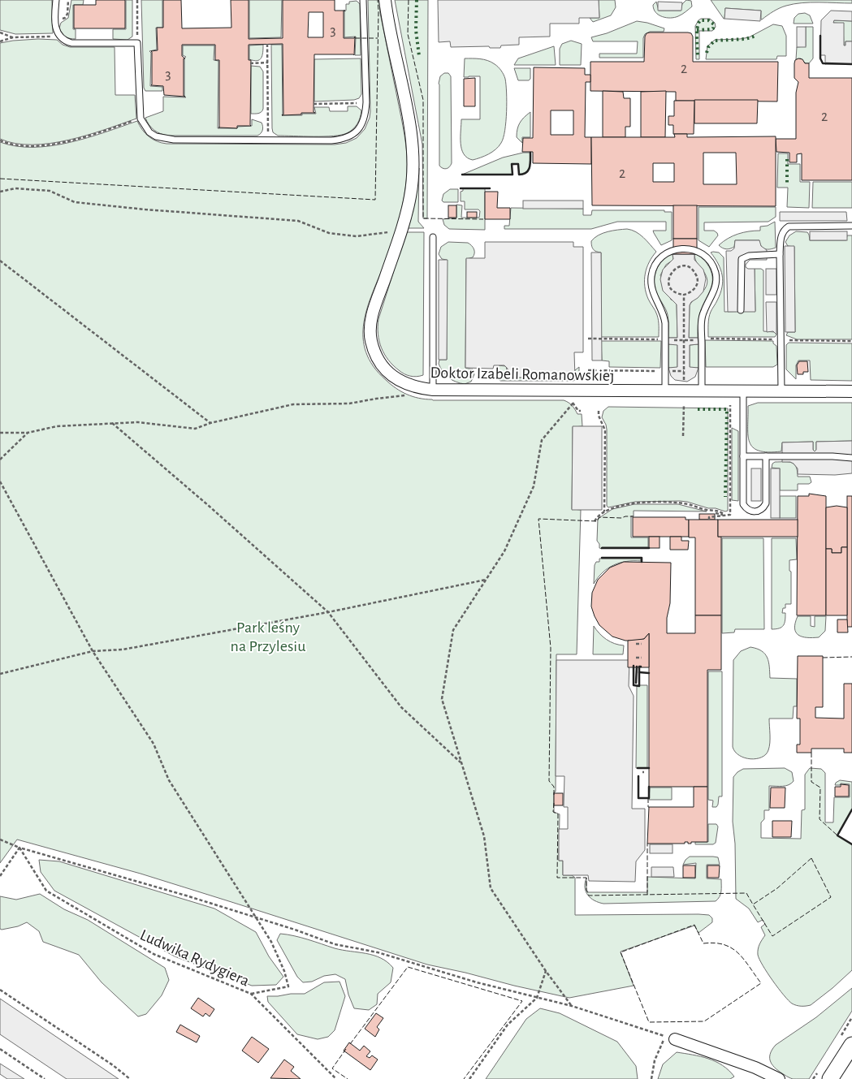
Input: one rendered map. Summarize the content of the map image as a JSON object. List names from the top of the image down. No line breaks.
{"streets":{"street":["Doktor Izabeli Romanowskiej"],"path":["Ludwika Rydygiera"]},"parks":["Park leśny na Przylesiu"],"house_numbers":["3","2","3","2","2"]}
